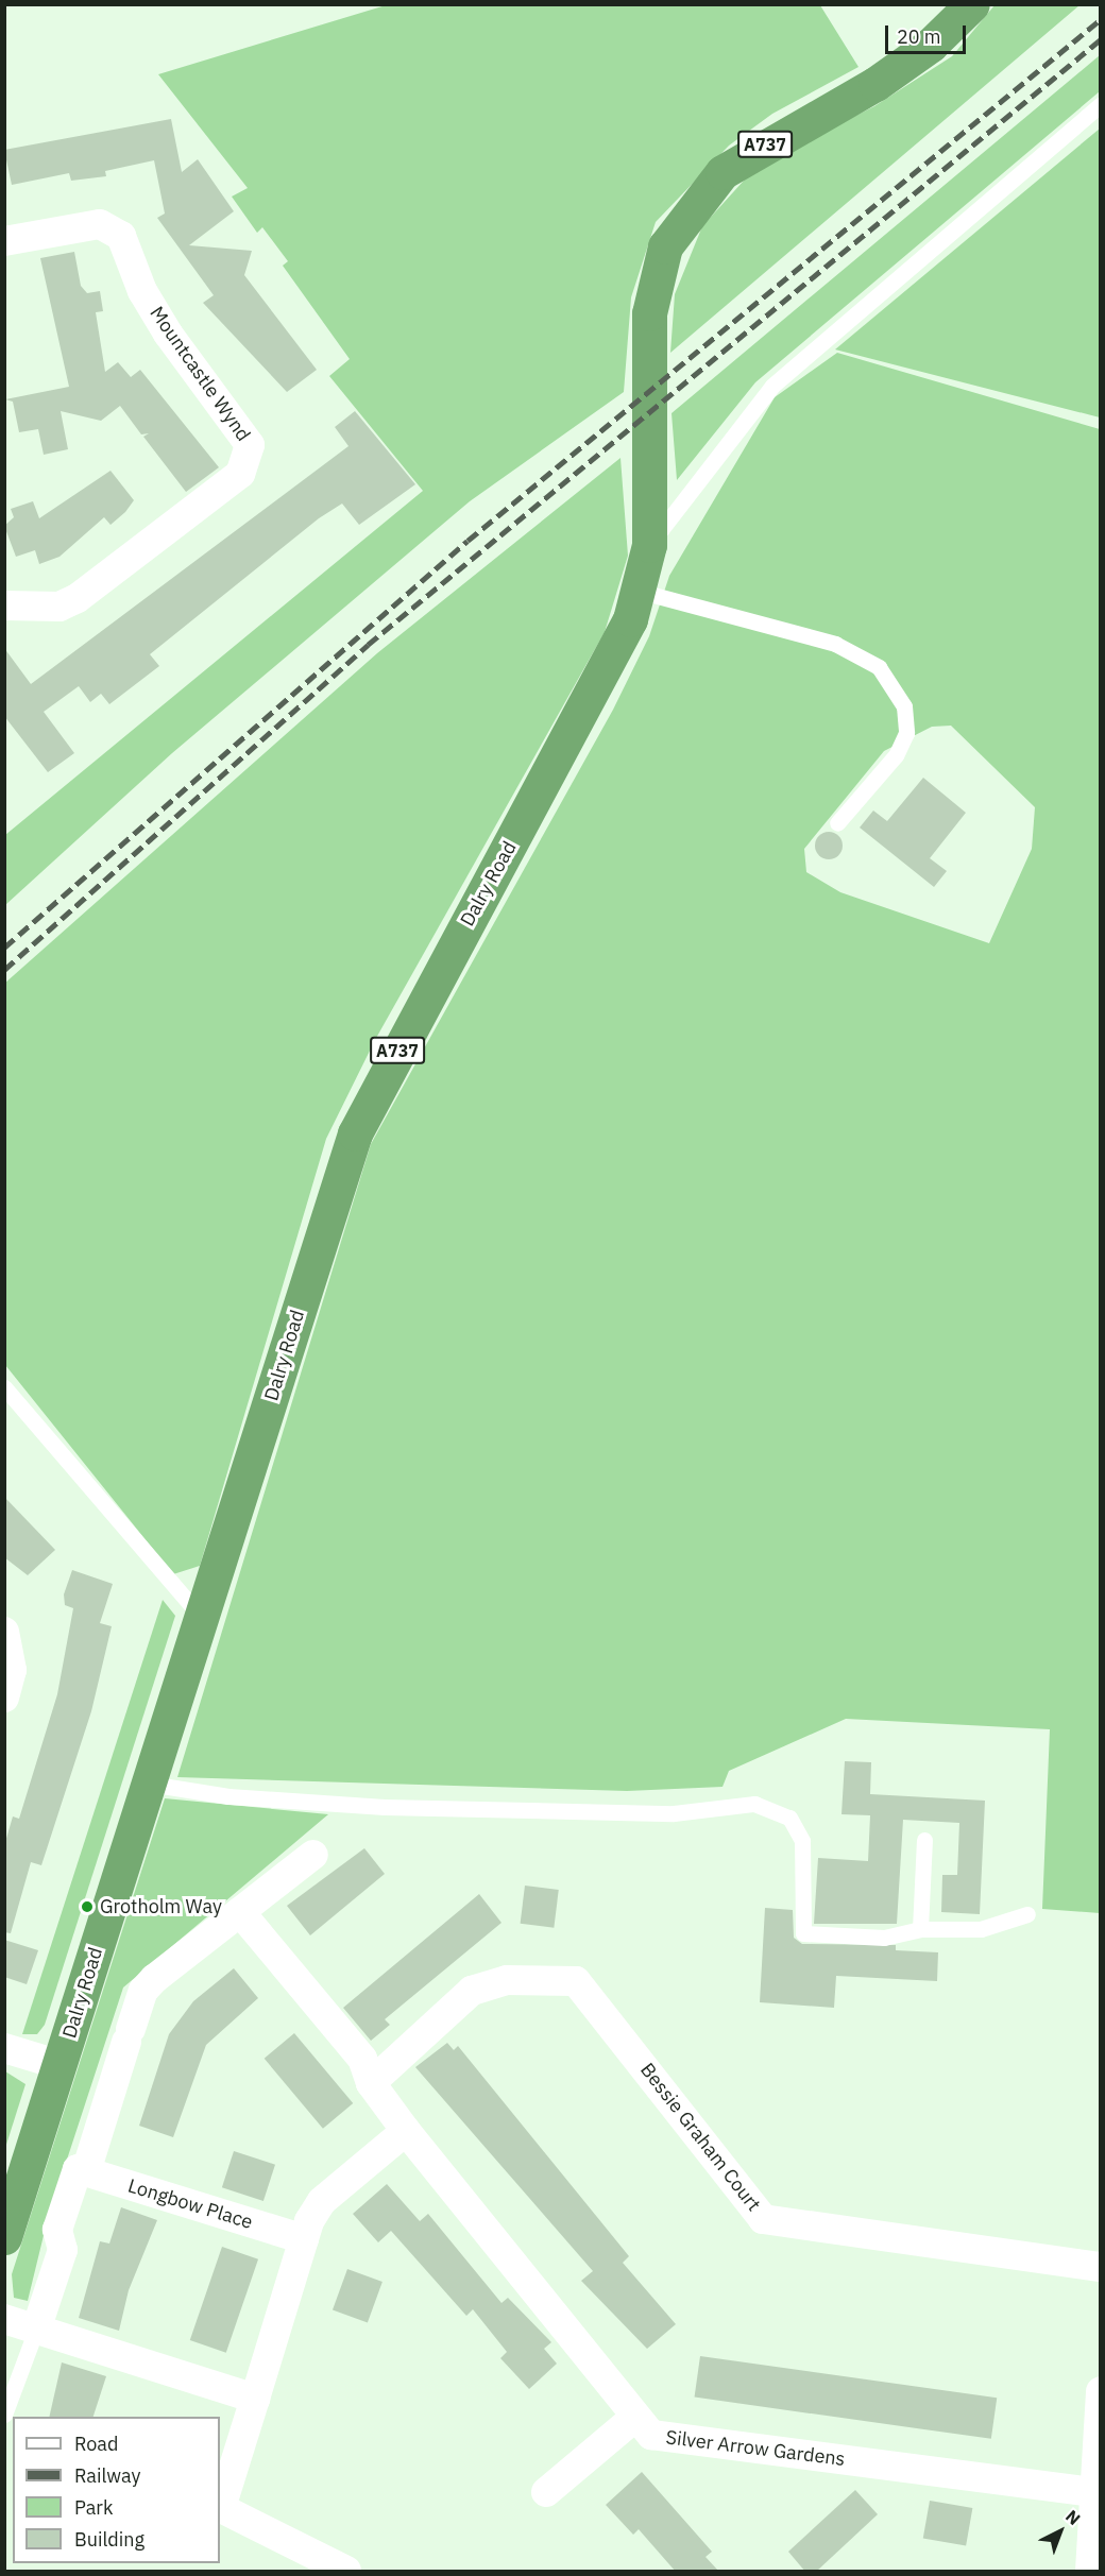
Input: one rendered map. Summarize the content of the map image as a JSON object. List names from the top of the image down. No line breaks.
{"streets":{"highway":["A737","Dalry Road"],"street":["Mountcastle Wynd","Bessie Graham Court","Longbow Place","Silver Arrow Gardens"]},"crossings":[["A737","Dalry Road"],["Bessie Graham Court","Silver Arrow Gardens"]],"places":["Grotholm Way"],"legend":["Road","Railway","Park","Building"],"scale_bar":"20 m","north":"top right"}
